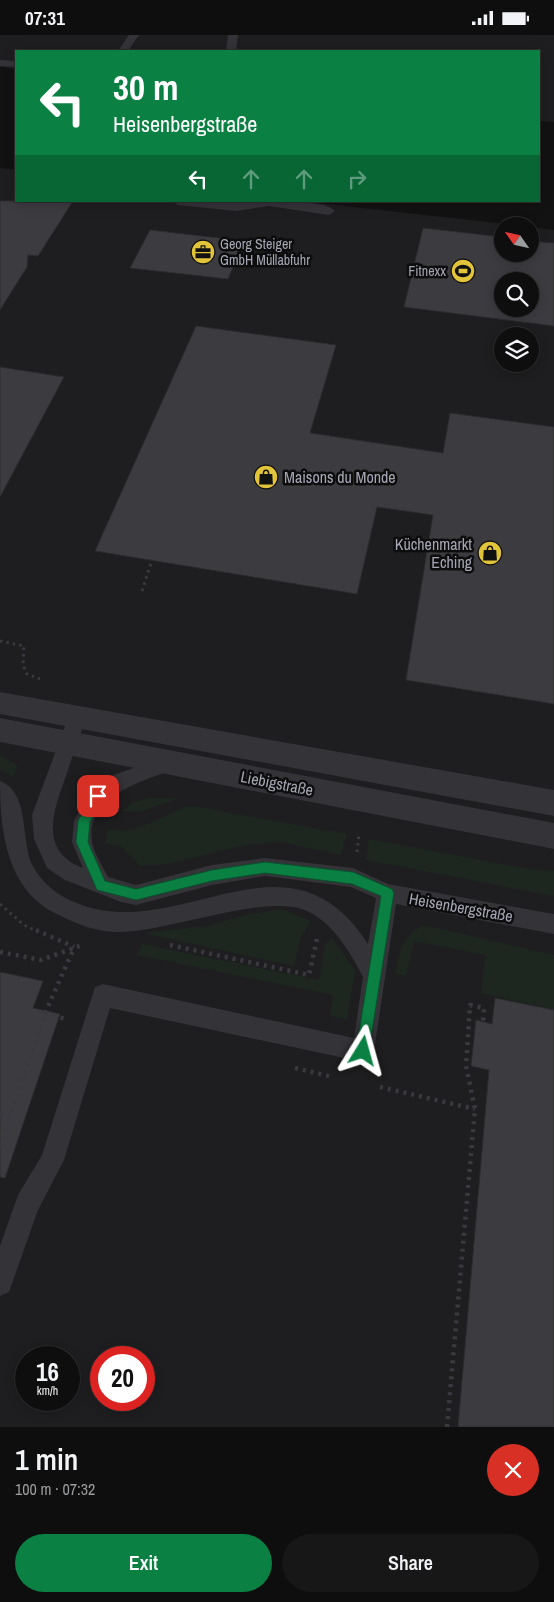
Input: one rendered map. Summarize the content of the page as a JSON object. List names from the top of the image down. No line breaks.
{"streets":{"street":["Liebigstraße"],"lane":["Heisenbergstraße"]},"crossings":[["Liebigstraße","Heisenbergstraße"]],"places":{"office":["Georg Steiger GmbH Müllabfuhr"],"sports":["Fitnexx"],"shop":["Maisons du Monde","Küchenmarkt Eching"]},"north":"top left","page":{"status":"07:31","turn":["30 m","Heisenbergstraße"],"speed":"16 km/h","limit":"20","heading":["1 min","100 m · 07:32"],"buttons":["Exit","Share"]}}
